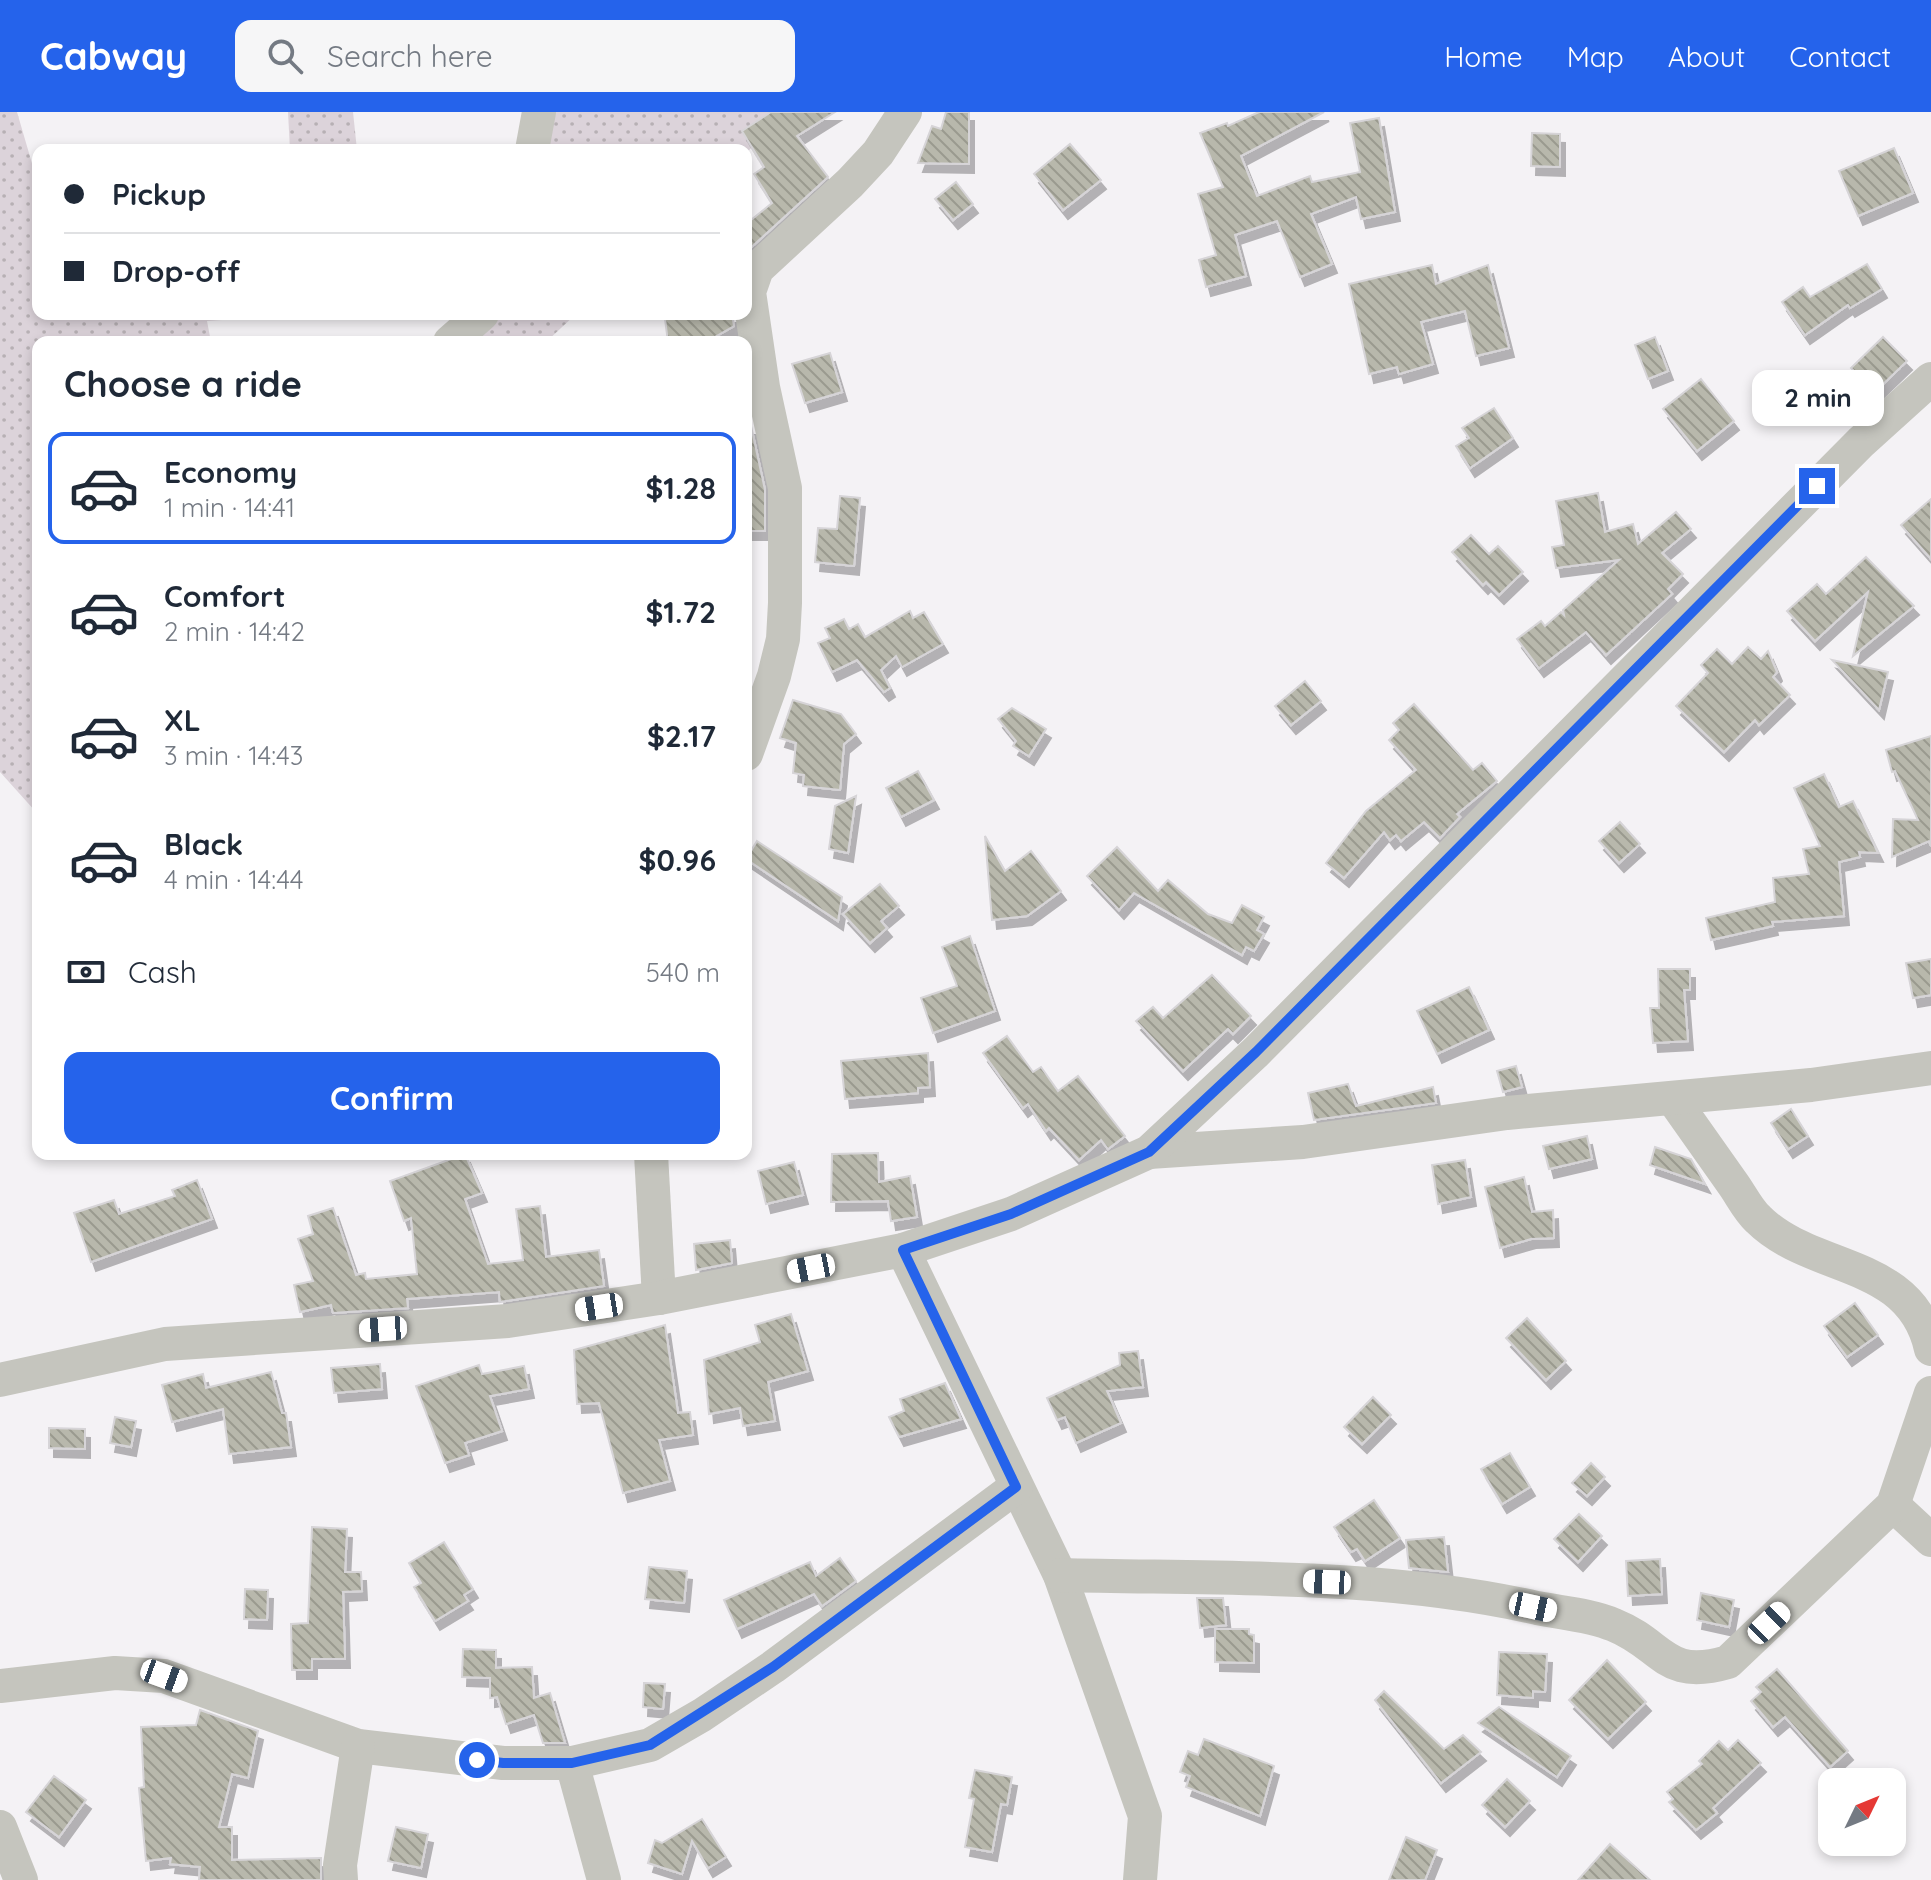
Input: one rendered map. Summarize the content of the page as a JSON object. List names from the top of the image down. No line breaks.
{"north":"top right","page":{"header":"Cabway","search":"Search here","nav":["Home","Map","About","Contact"],"banner":["Pickup","Drop-off"],"heading":"Choose a ride","bubble":"2 min","list":[{"name":"Economy","note":"1 min · 14:41","value":"$1.28"},{"name":"Comfort","note":"2 min · 14:42","value":"$1.72"},{"name":"XL","note":"3 min · 14:43","value":"$2.17"},{"name":"Black","note":"4 min · 14:44","value":"$0.96"}],"pay":["Cash","540 m"],"buttons":"Confirm"}}
